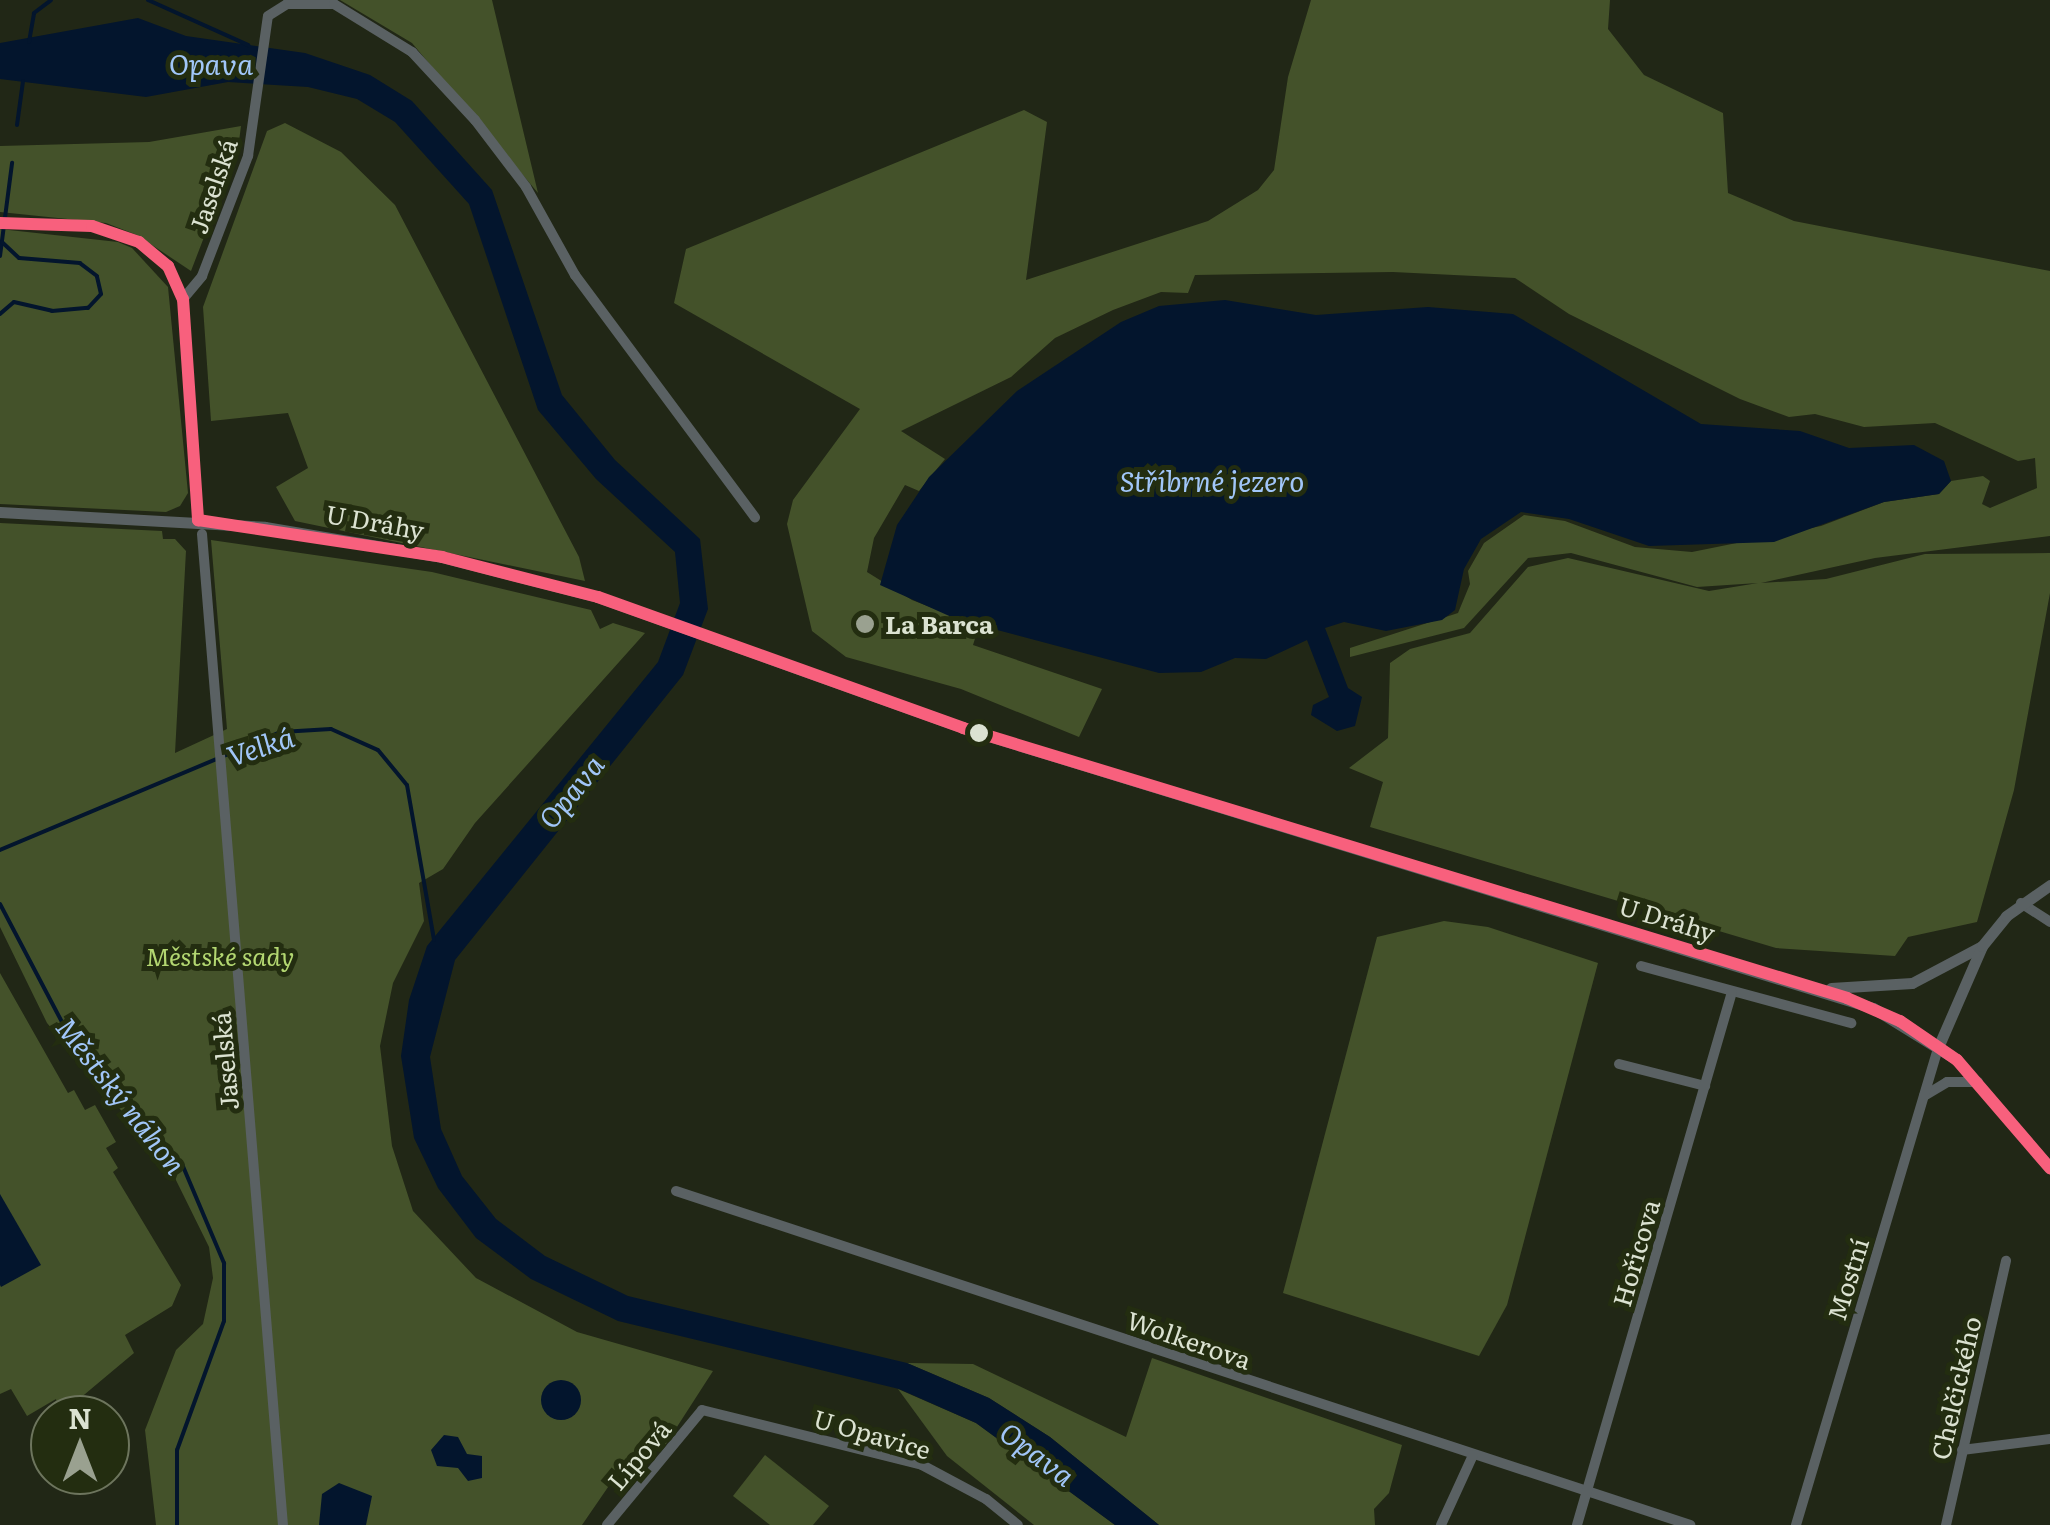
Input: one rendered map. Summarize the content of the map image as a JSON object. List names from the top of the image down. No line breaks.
{"streets":{"street":["Jaselská","U Dráhy","Hořicova","Mostní","Wolkerova","Chelčického","U Opavice","Lípová"]},"crossings":[["U Dráhy","Mostní"],["Hořicova","Wolkerova"],["U Opavice","Lípová"]],"water":["Opava","Stříbrné jezero","Velká","Městský náhon"],"parks":["Městské sady"],"places":["La Barca"],"north":"top"}
